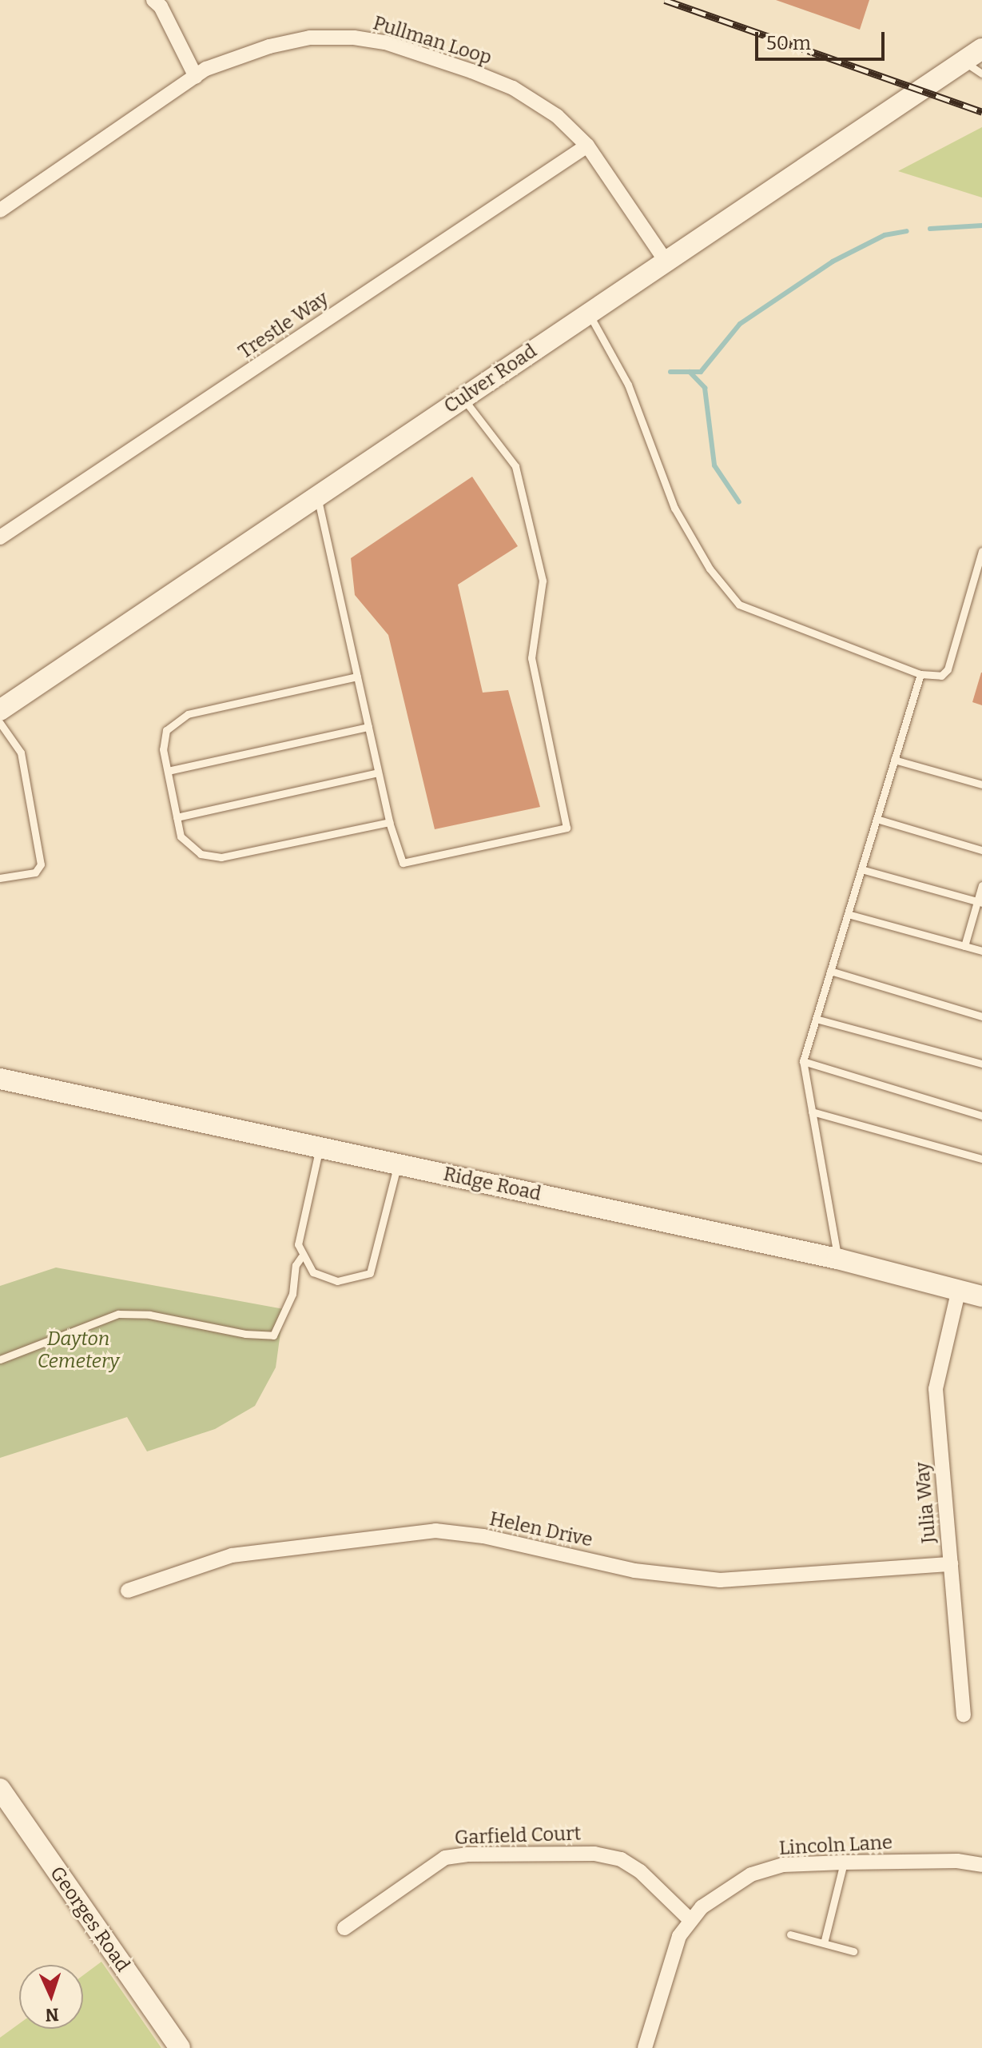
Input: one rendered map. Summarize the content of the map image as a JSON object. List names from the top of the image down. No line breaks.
{"streets":{"street":["Pullman Loop","Trestle Way","Culver Road","Ridge Road","Julia Way","Helen Drive","Garfield Court","Lincoln Lane","Georges Road"]},"crossings":[["Pullman Loop","Trestle Way"],["Pullman Loop","Culver Road"],["Ridge Road","Julia Way"],["Julia Way","Helen Drive"],["Garfield Court","Lincoln Lane"]],"parks":["Dayton Cemetery"],"scale_bar":"50 m","north":"bottom"}
